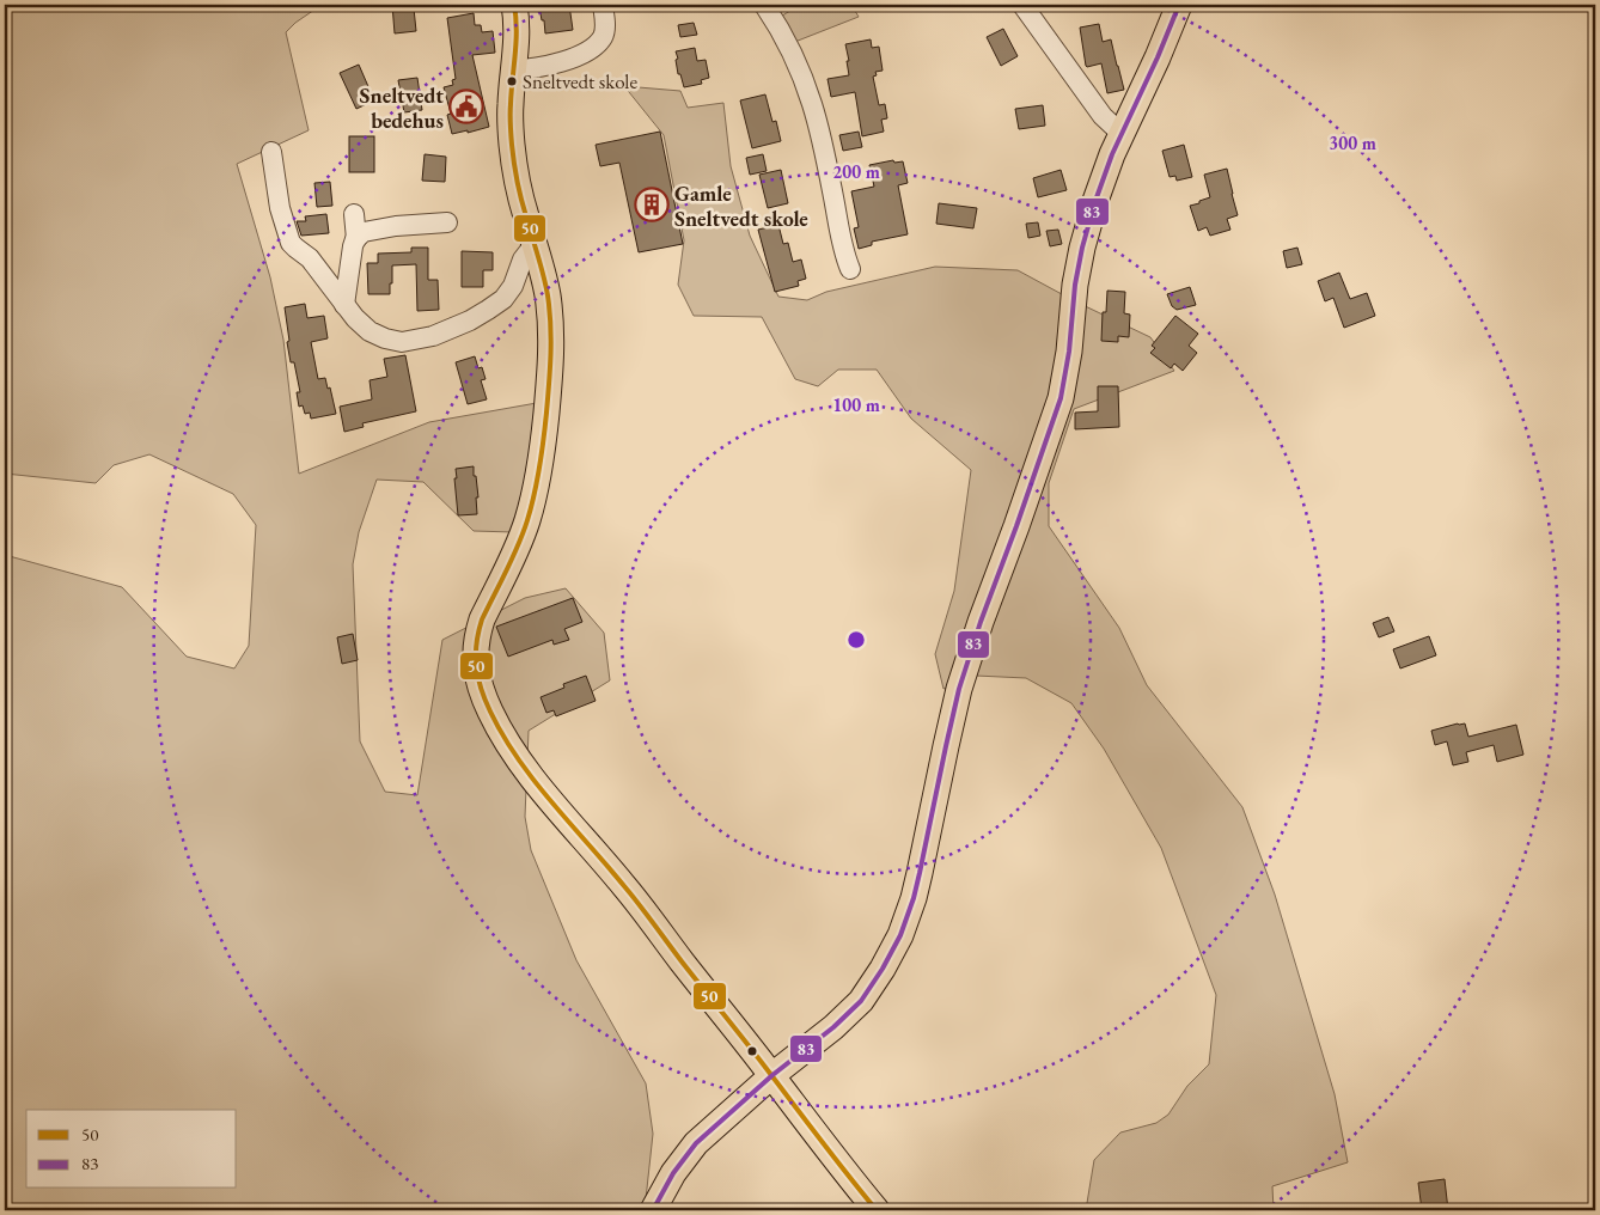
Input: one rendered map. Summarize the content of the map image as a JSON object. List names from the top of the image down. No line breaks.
{"places":{"other":["Sneltvedt skole"],"public building":["Sneltvedt bedehus"],"building":["Gamle Sneltvedt skole"]},"lines":["transit line 50","transit line 83"],"legend":["50","83"],"rings":["300 m","200 m","100 m"]}
